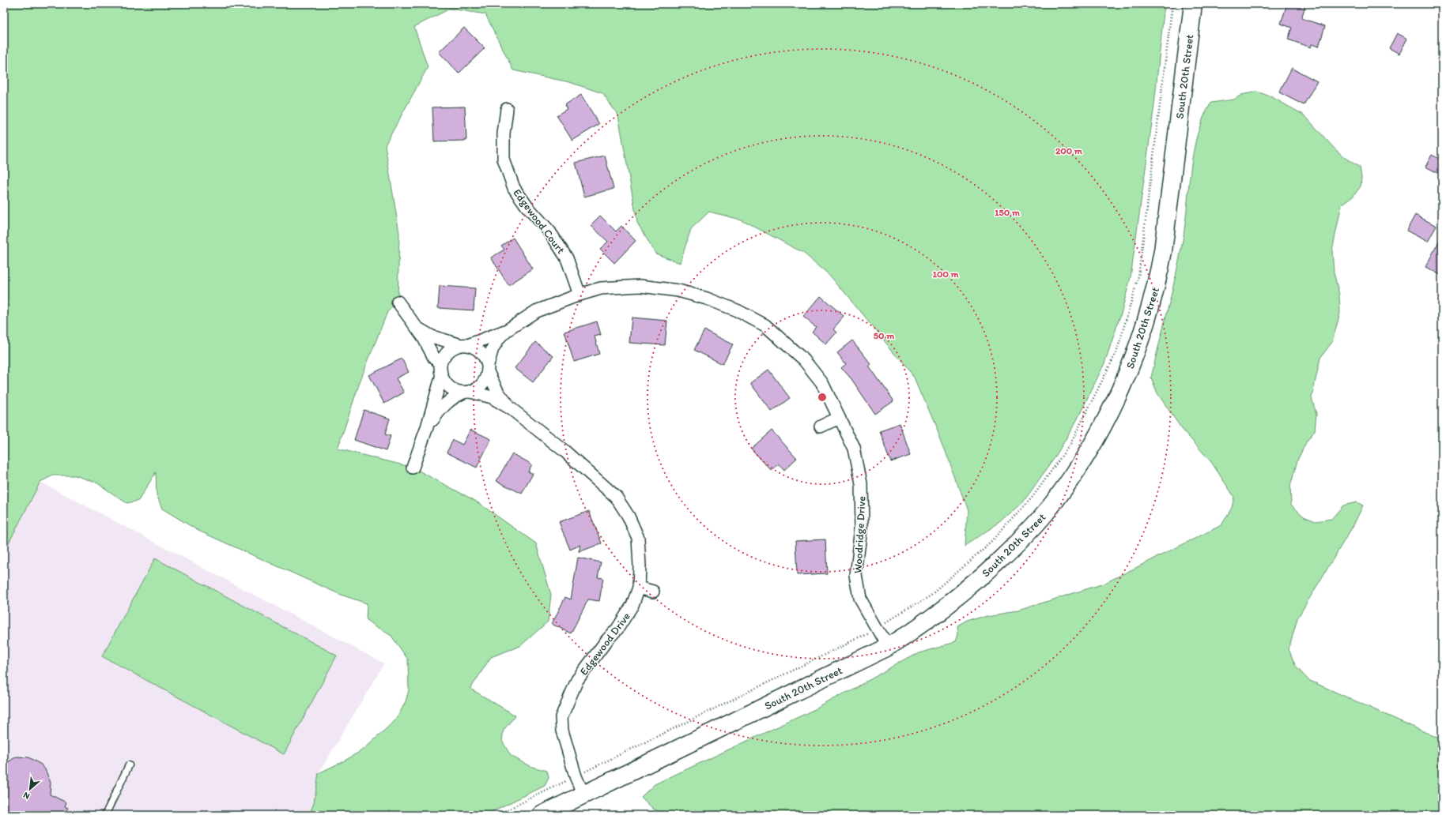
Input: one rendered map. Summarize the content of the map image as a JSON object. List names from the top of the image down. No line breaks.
{"streets":{"main road":["South 20th Street"],"street":["Edgewood Court","Woodridge Drive","Edgewood Drive"]},"crossings":[["South 20th Street","Woodridge Drive"],["South 20th Street","Edgewood Drive"],["Edgewood Court","Woodridge Drive"]],"north":"bottom left","rings":["200 m","150 m","100 m","50 m"]}
